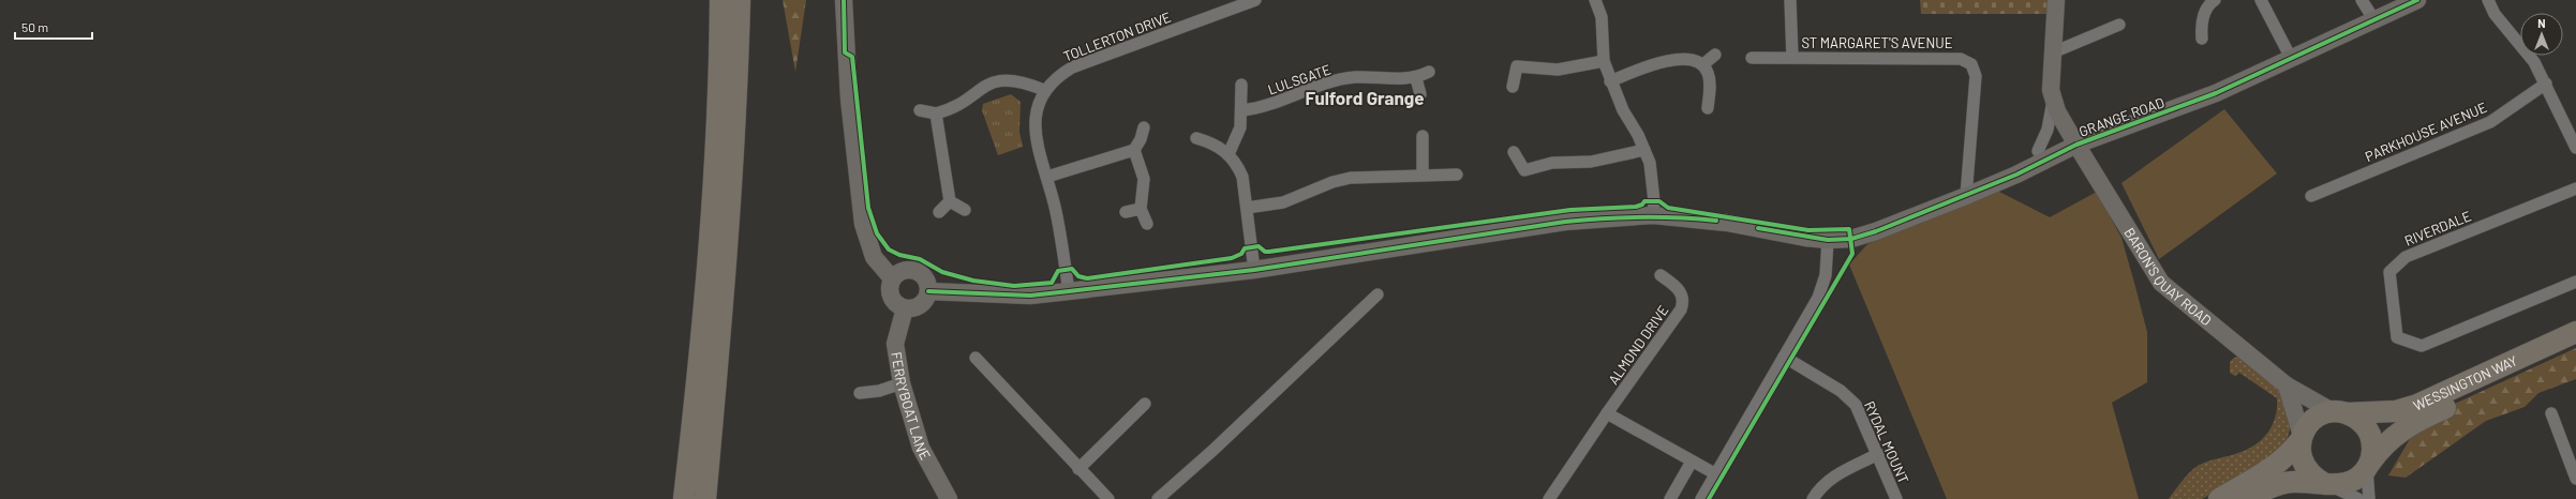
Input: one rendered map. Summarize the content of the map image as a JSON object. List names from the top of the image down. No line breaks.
{"streets":{"highway":["WESSINGTON WAY"],"street":["TOLLERTON DRIVE","ST MARGARET'S AVENUE","LULSGATE","GRANGE ROAD","PARKHOUSE AVENUE","RIVERDALE","BARON'S QUAY ROAD","ALMOND DRIVE","FERRYBOAT LANE","RYDAL MOUNT"]},"crossings":[["TOLLERTON DRIVE","GRANGE ROAD"],["ST MARGARET'S AVENUE","GRANGE ROAD"],["GRANGE ROAD","BARON'S QUAY ROAD"],["GRANGE ROAD","FERRYBOAT LANE"],["BARON'S QUAY ROAD","WESSINGTON WAY"]],"districts":["Fulford Grange"],"scale_bar":"50 m","north":"top"}
